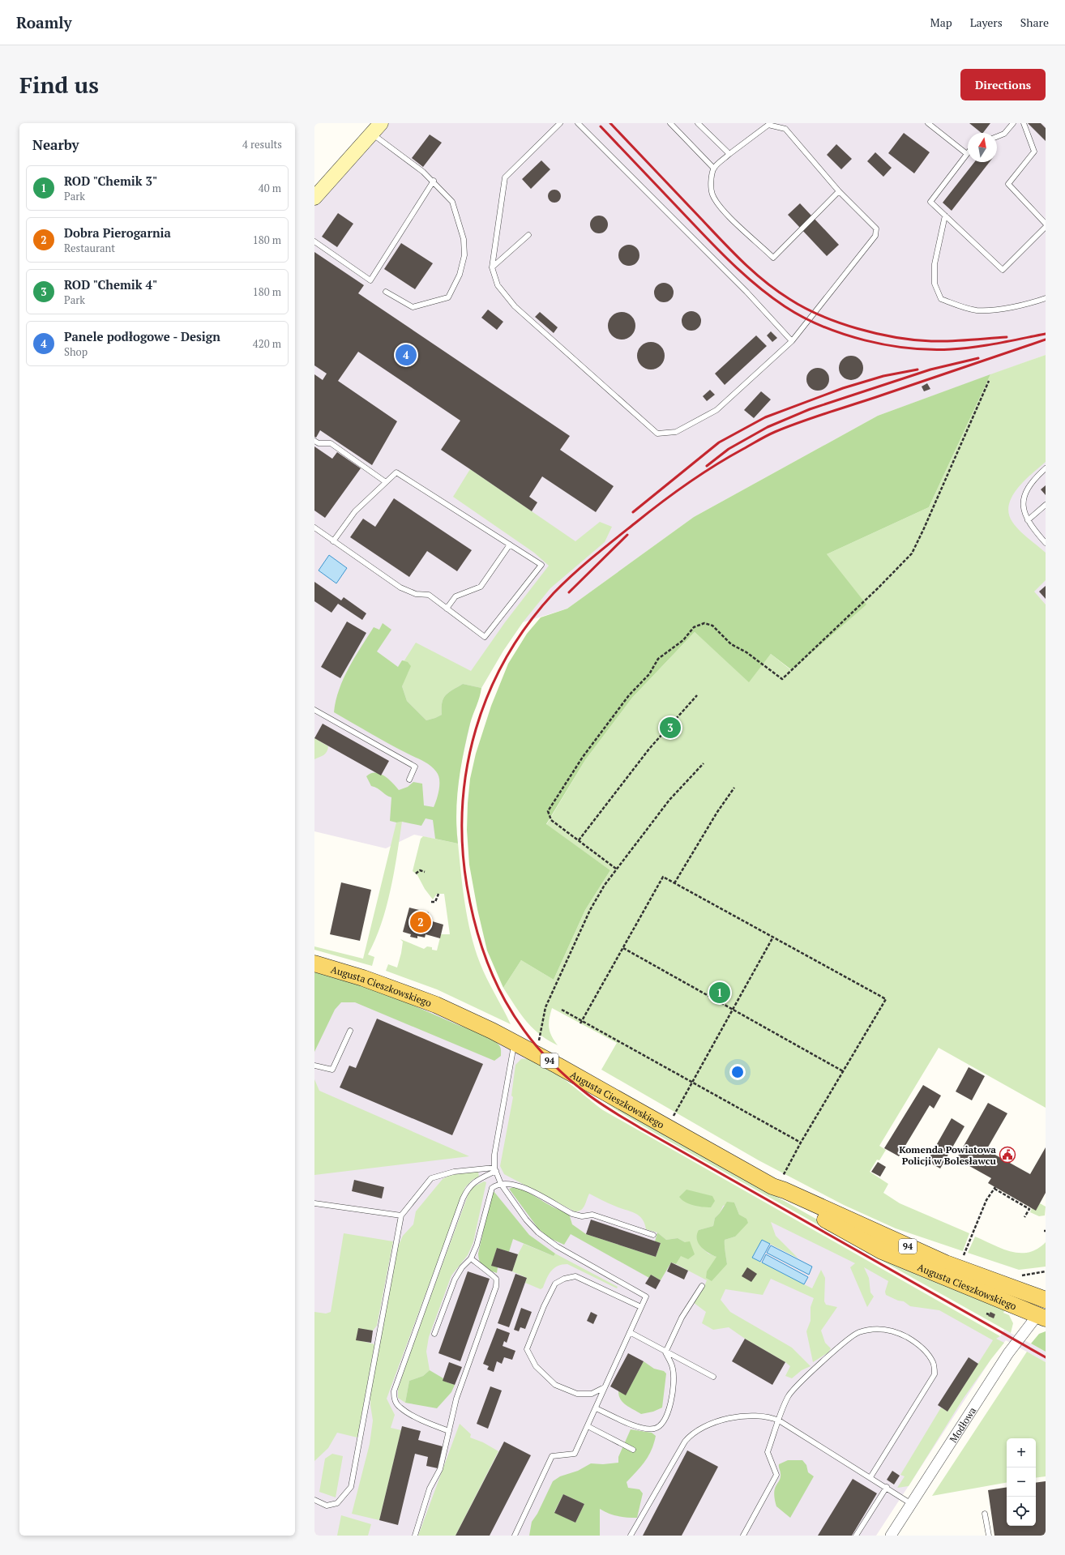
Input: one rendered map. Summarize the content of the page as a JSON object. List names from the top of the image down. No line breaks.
{"streets":{"main road":["Augusta Cieszkowskiego","94"],"street":["Modłowa"]},"crossings":[["Augusta Cieszkowskiego","Modłowa"]],"places":{"public building":["Komenda Powiatowa Policji w Bolesławcu"]},"north":"top","page":{"header":"Roamly","nav":["Map","Layers","Share"],"buttons":"Directions","title":"Find us","heading":["Nearby","4 results"],"list":[{"mark":"1","name":"ROD \"Chemik 3\"","note":"Park","value":"40 m"},{"mark":"2","name":"Dobra Pierogarnia","note":"Restaurant","value":"180 m"},{"mark":"3","name":"ROD \"Chemik 4\"","note":"Park","value":"180 m"},{"mark":"4","name":"Panele podłogowe - Design","note":"Shop","value":"420 m"}],"pins":["4","3","2","1"],"map_buttons":["+","−"]}}
